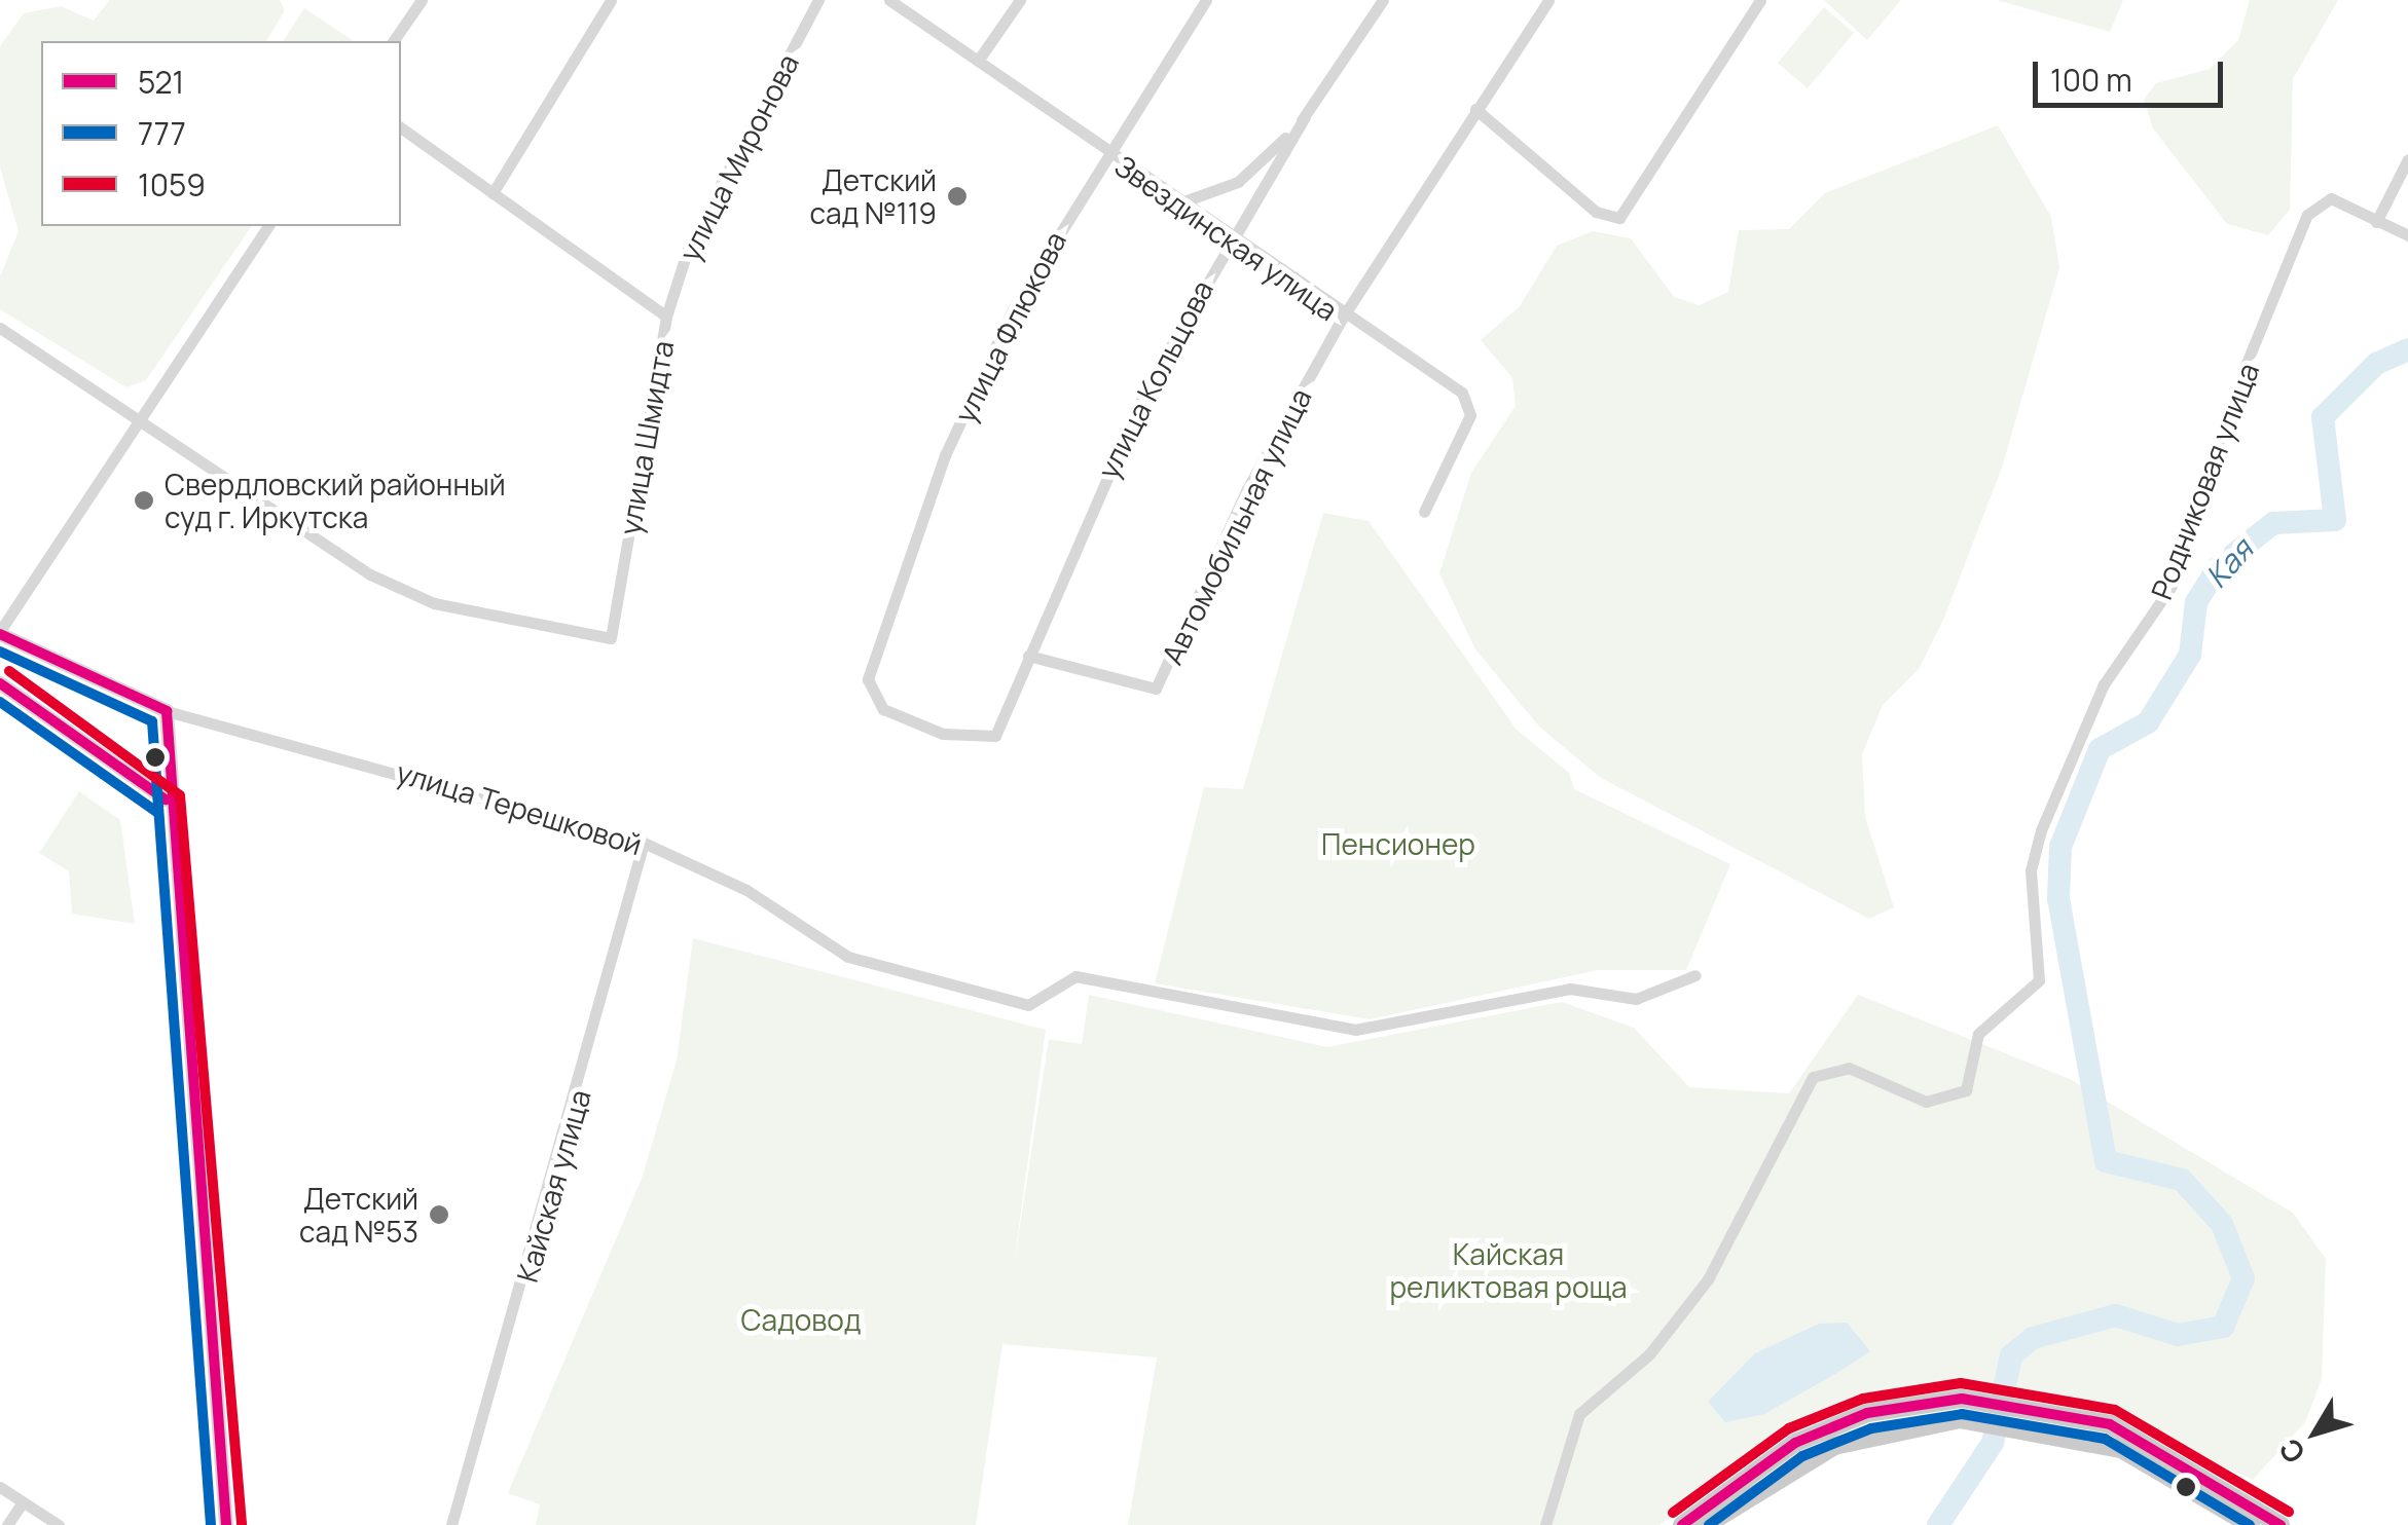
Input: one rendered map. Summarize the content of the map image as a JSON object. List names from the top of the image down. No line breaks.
{"streets":{"street":["улица Миронова","Звездинская улица","улица Флюкова","улица Кольцова","улица Шмидта","Родниковая улица","Автомобильная улица","улица Терешковой","Кайская улица"]},"crossings":[["улица Миронова","улица Шмидта"],["Звездинская улица","улица Флюкова"],["Звездинская улица","улица Кольцова"],["Звездинская улица","Автомобильная улица"],["улица Флюкова","улица Кольцова"],["улица Кольцова","Автомобильная улица"],["улица Терешковой","Кайская улица"]],"water":["Кая"],"parks":["Пенсионер","Кайская реликтовая роща","Садовод"],"places":["Детский сад №119","Свердловский районный суд г. Иркутска","Детский сад №53"],"lines":["transit line 521","transit line 777","transit line 1059"],"legend":["521","777","1059"],"scale_bar":"100 m","north":"bottom left"}
